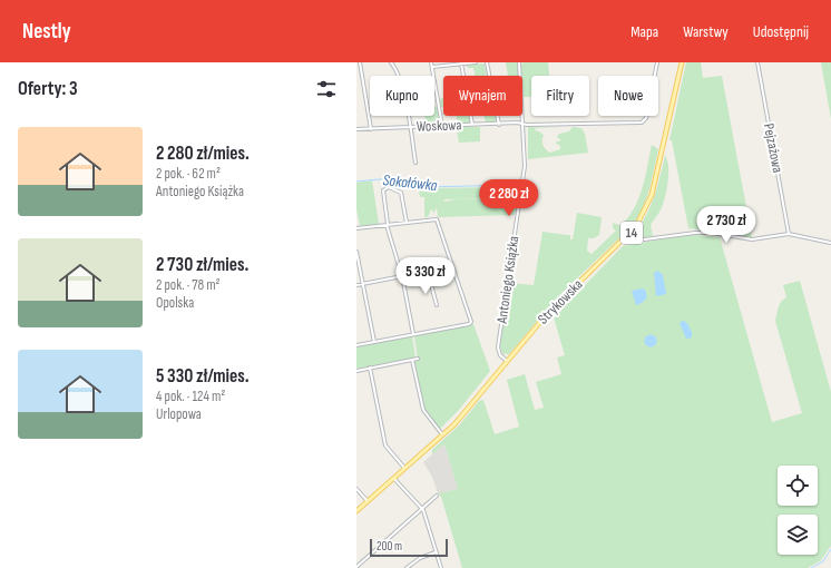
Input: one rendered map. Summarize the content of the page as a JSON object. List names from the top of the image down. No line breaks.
{"streets":{"main road":["14","Strykowska"],"street":["Woskowa","Pejzażowa","Antoniego Książka"]},"crossings":[["Woskowa","Antoniego Książka"],["Antoniego Książka","Strykowska"]],"water":["Sokołówka"],"scale_bar":"200 m","page":{"header":"Nestly","nav":["Mapa","Warstwy","Udostępnij"],"heading":"Oferty: 3","chip":["Kupno","Wynajem","Filtry","Nowe"],"list":[{"name":"2 280 zł/mies.","note":"2 pok. · 62 m² · Antoniego Książka"},{"name":"2 730 zł/mies.","note":"2 pok. · 78 m² · Opolska"},{"name":"5 330 zł/mies.","note":"4 pok. · 124 m² · Urlopowa"}],"price":["2 280 zł","2 730 zł","5 330 zł"],"scale":"200 m"}}
